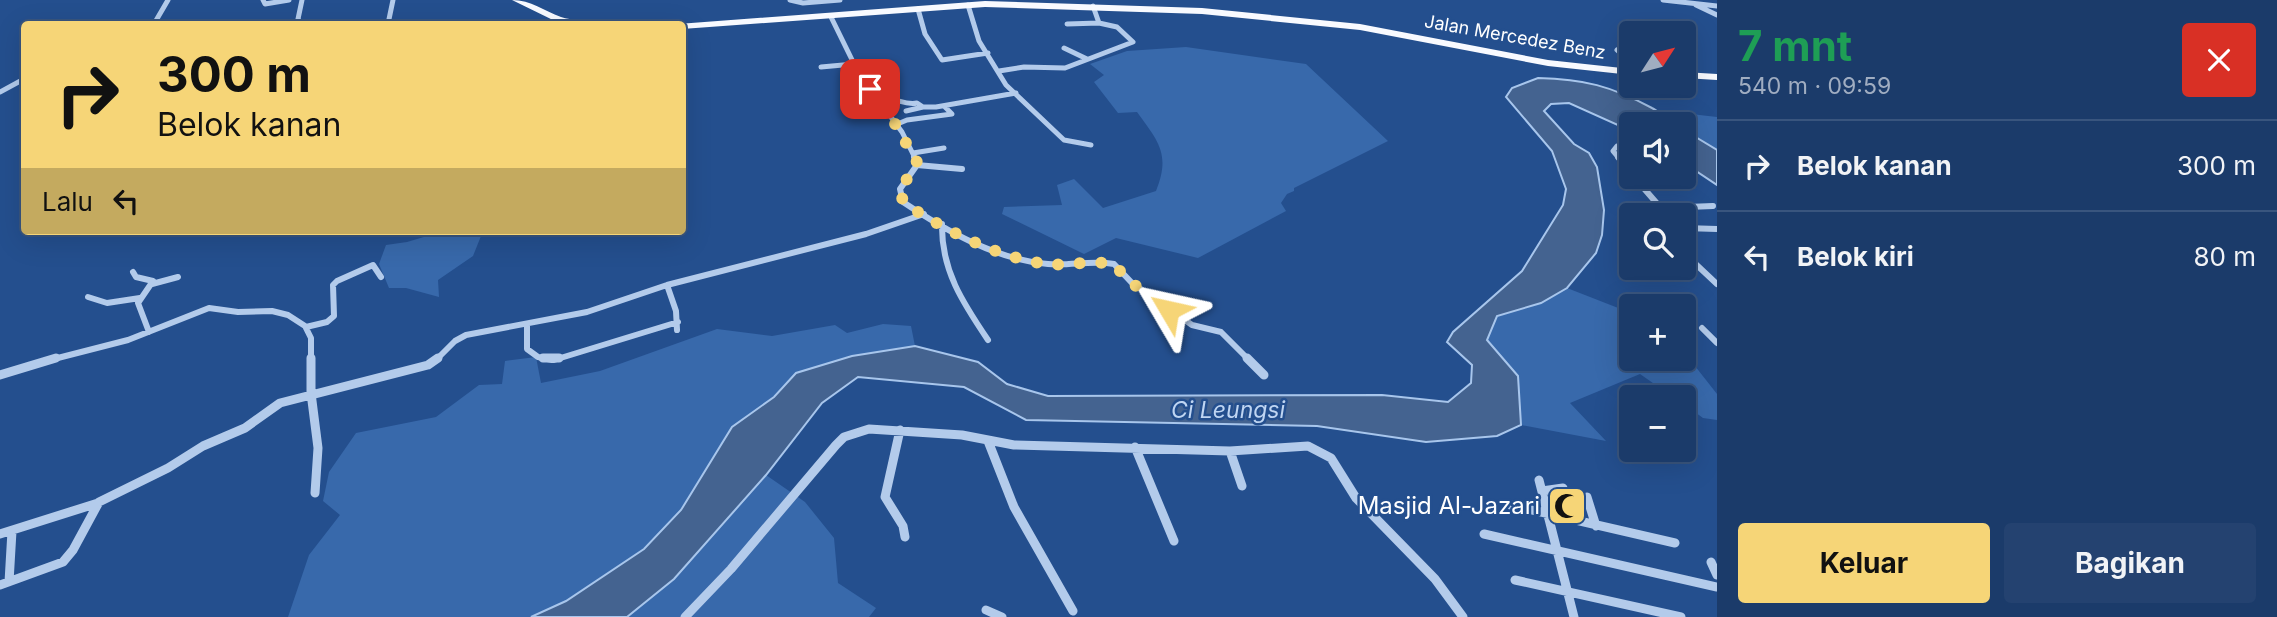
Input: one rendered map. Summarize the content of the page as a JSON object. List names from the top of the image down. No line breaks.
{"streets":{"main road":["Jalan Mercedez Benz"]},"water":["Ci Leungsi"],"places":{"mosque":["Masjid Al-Jazari"]},"north":"top right","page":{"heading":["7 mnt","540 m · 09:59"],"map_buttons":["+","−"],"turn":["300 m","Belok kanan"],"list":[{"name":"Belok kanan","value":"300 m"},{"name":"Belok kiri","value":"80 m"}],"then":"Lalu","buttons":["Keluar","Bagikan"]}}
